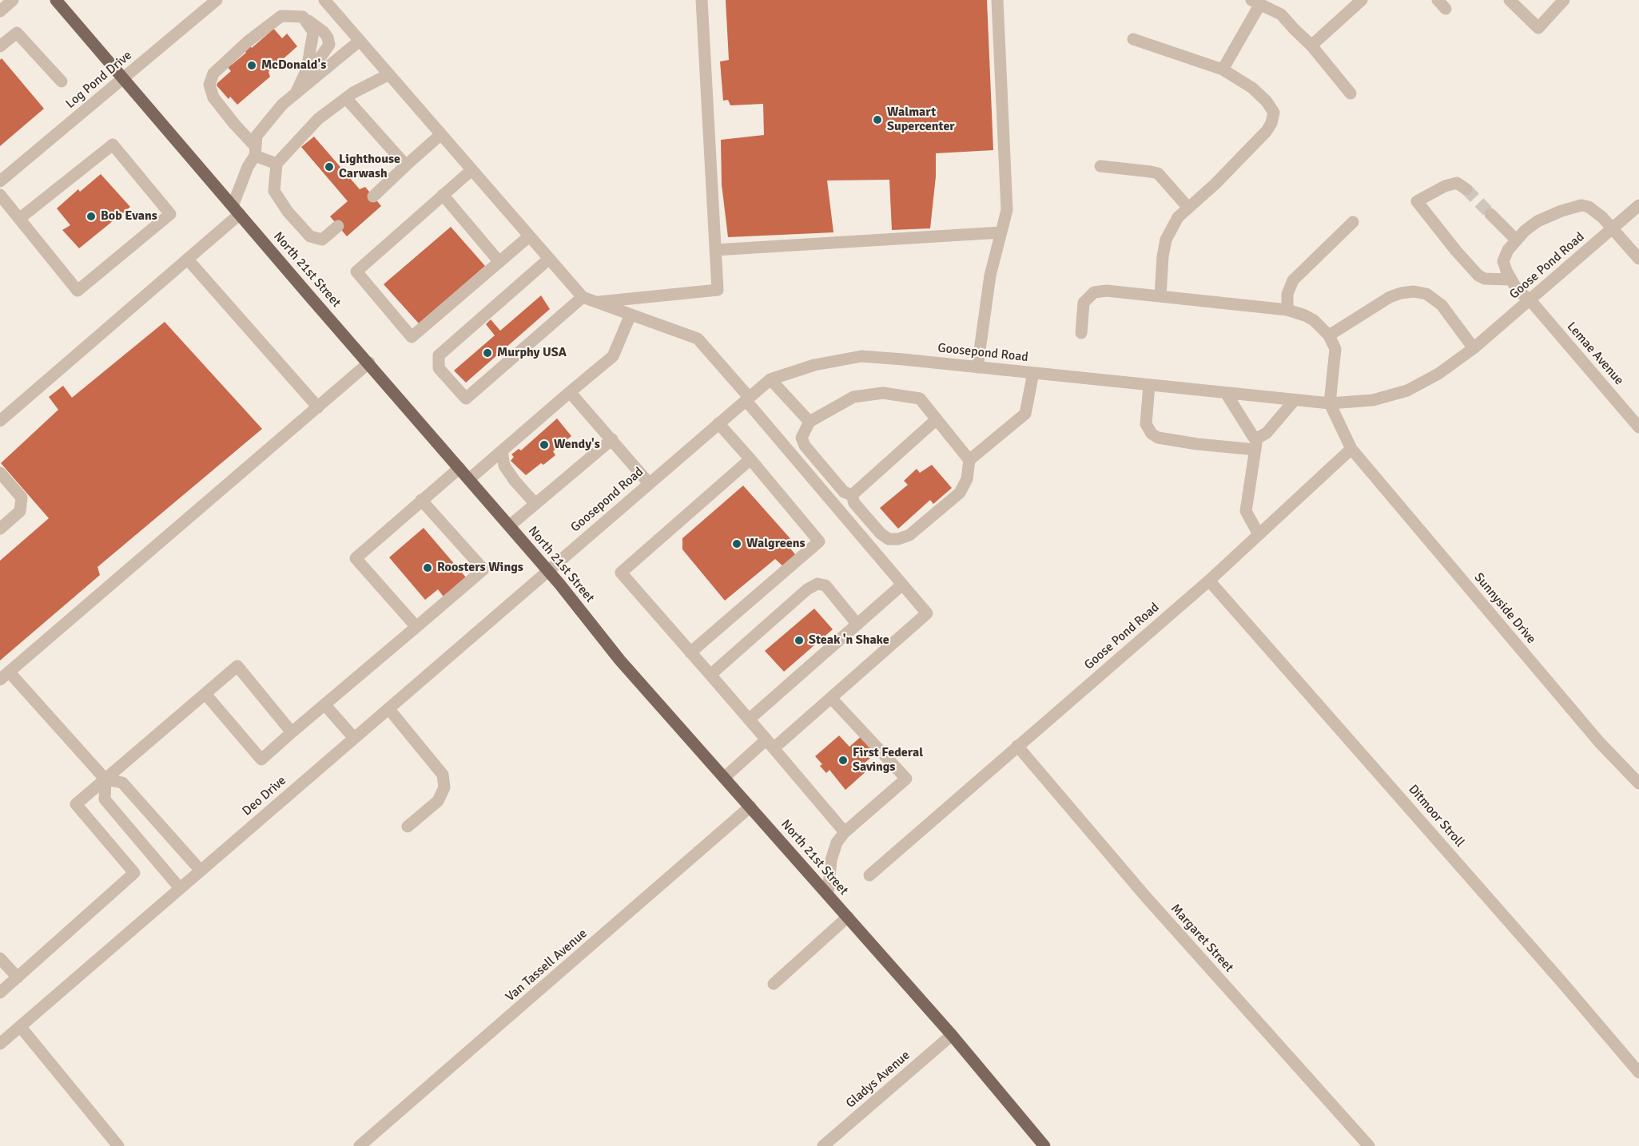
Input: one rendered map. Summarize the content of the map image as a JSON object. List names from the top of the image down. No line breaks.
{"streets":{"main road":["North 21st Street"],"street":["Log Pond Drive","Goose Pond Road","Goosepond Road","Lemae Avenue","Sunnyside Drive","Deo Drive","Ditmoor Stroll","Margaret Street","Van Tassell Avenue","Gladys Avenue"]},"crossings":[["Log Pond Drive","North 21st Street"],["Goose Pond Road","Goosepond Road"],["Goose Pond Road","Lemae Avenue"],["Goose Pond Road","Sunnyside Drive"],["Goose Pond Road","Ditmoor Stroll"],["Goose Pond Road","Margaret Street"],["North 21st Street","Goosepond Road"],["North 21st Street","Deo Drive"],["North 21st Street","Van Tassell Avenue"],["North 21st Street","Gladys Avenue"],["Goosepond Road","Deo Drive"]],"places":["McDonald's","Walmart Supercenter","Lighthouse Carwash","Bob Evans","Murphy USA","Wendy's","Walgreens","Roosters Wings","Steak 'n Shake","First Federal Savings"]}
